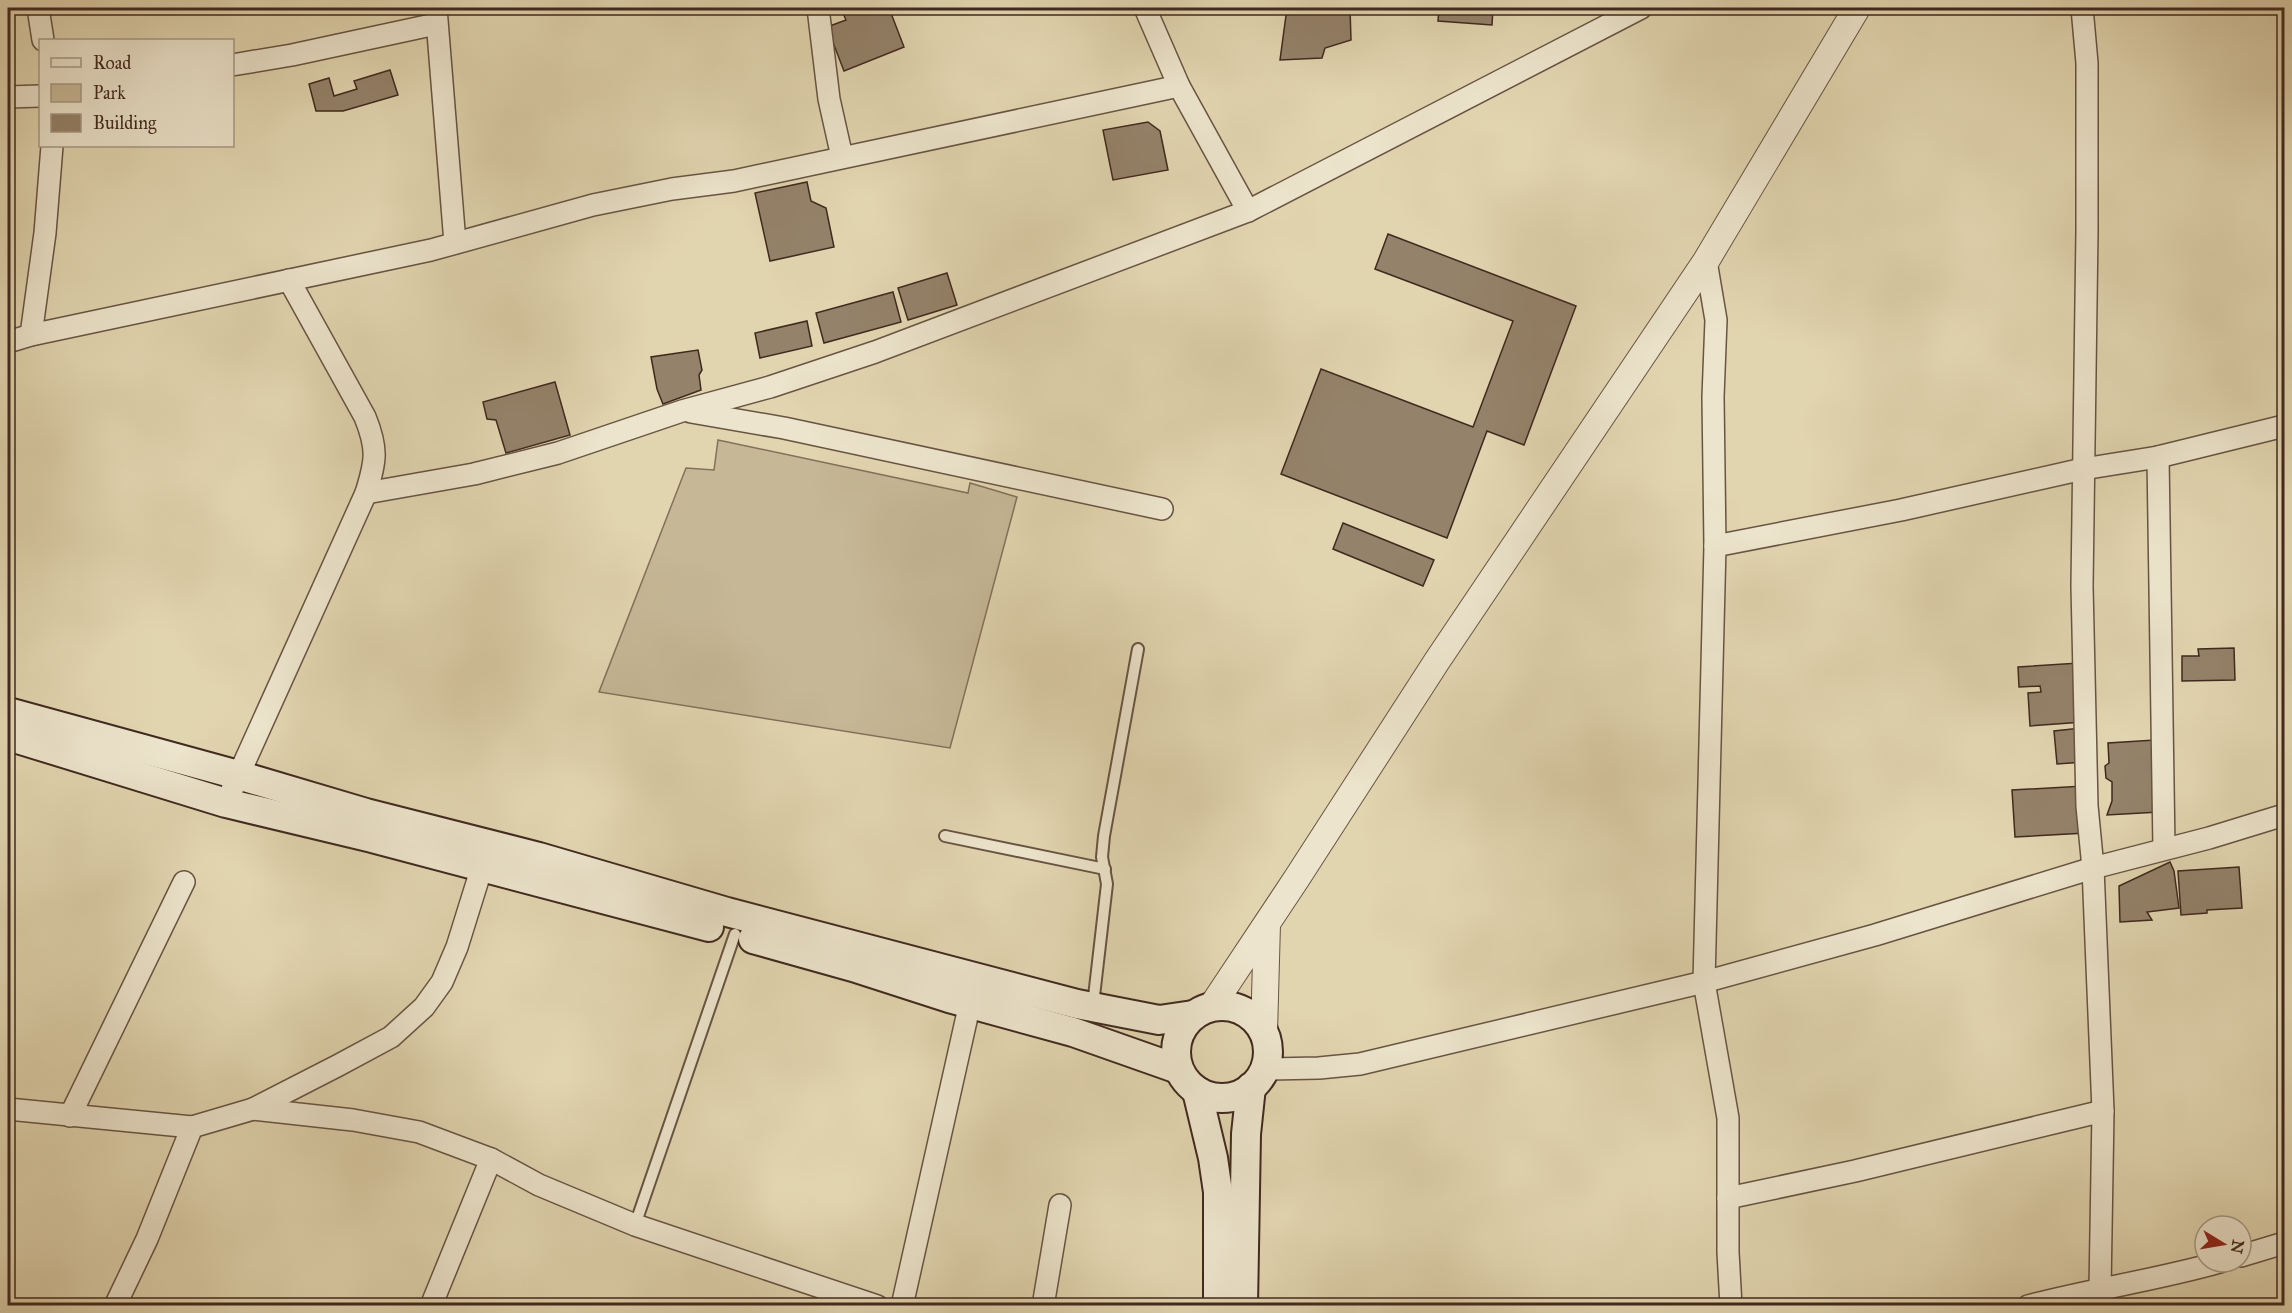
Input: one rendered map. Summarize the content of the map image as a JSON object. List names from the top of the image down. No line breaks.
{"legend":["Road","Park","Building"],"north":"right"}
